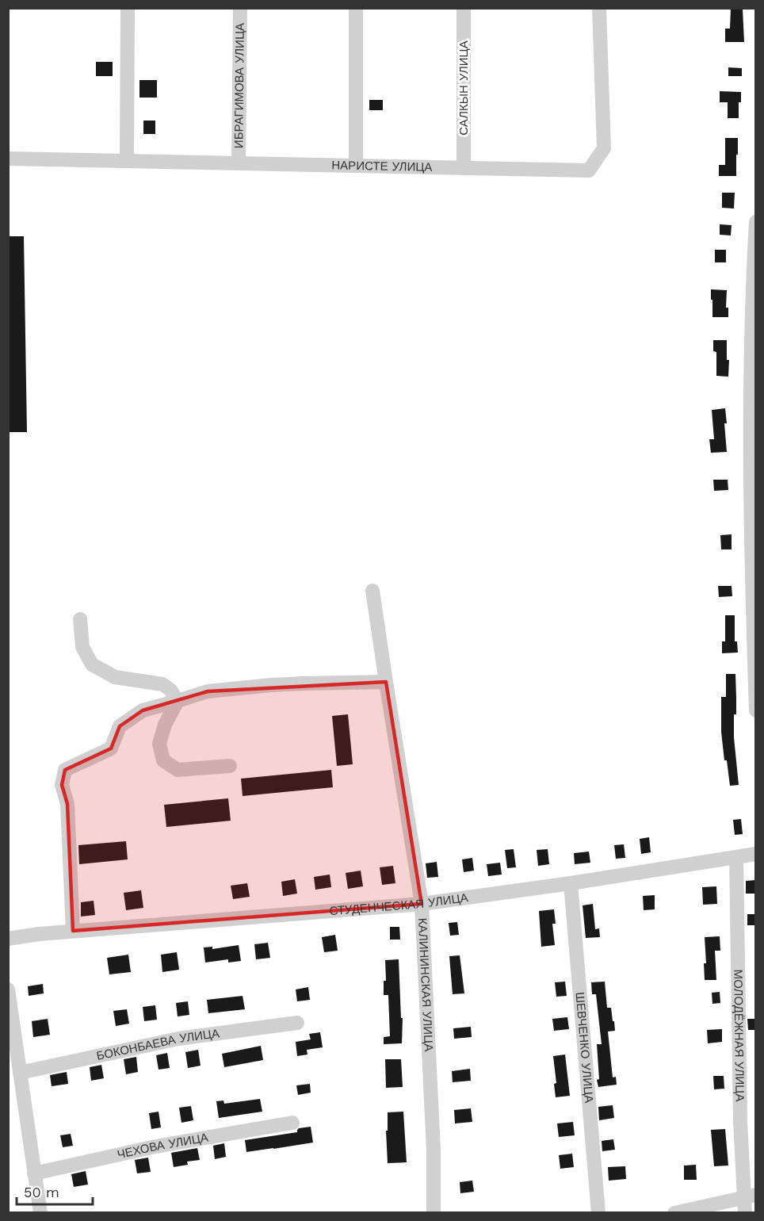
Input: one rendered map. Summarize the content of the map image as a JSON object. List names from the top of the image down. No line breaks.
{"streets":{"street":["ИБРАГИМОВА УЛИЦА","САЛКЫН УЛИЦА","НАРИСТЕ УЛИЦА","СТУДЕНЧЕСКАЯ УЛИЦА","КАЛИНИНСКАЯ УЛИЦА","МОЛОДЁЖНАЯ УЛИЦА","БОКОНБАЕВА УЛИЦА","ШЕВЧЕНКО УЛИЦА","ЧЕХОВА УЛИЦА"]},"crossings":[["ИБРАГИМОВА УЛИЦА","НАРИСТЕ УЛИЦА"],["САЛКЫН УЛИЦА","НАРИСТЕ УЛИЦА"],["СТУДЕНЧЕСКАЯ УЛИЦА","КАЛИНИНСКАЯ УЛИЦА"],["СТУДЕНЧЕСКАЯ УЛИЦА","МОЛОДЁЖНАЯ УЛИЦА"],["СТУДЕНЧЕСКАЯ УЛИЦА","ШЕВЧЕНКО УЛИЦА"]],"scale_bar":"50 m"}
